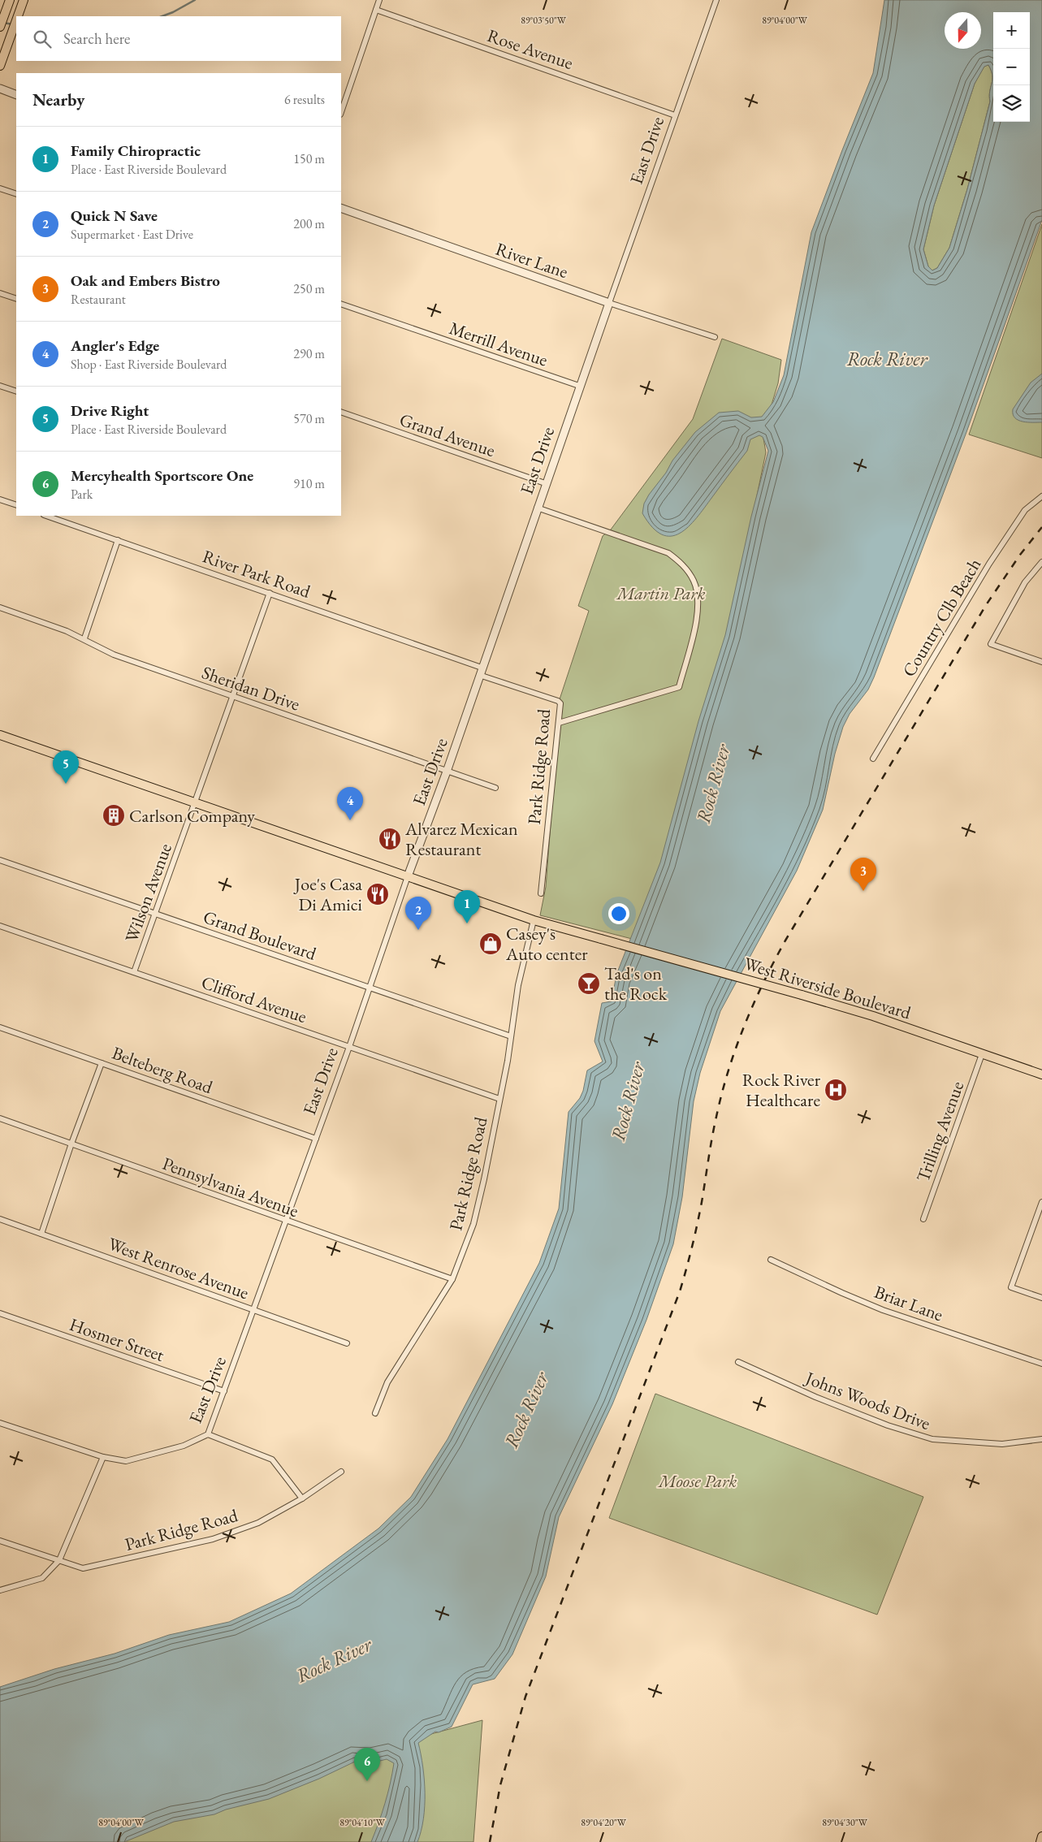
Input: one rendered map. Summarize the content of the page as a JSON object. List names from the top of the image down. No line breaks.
{"streets":{"main road":["West Riverside Boulevard"],"street":["Rose Avenue","East Drive","River Lane","Merrill Avenue","Grand Avenue","River Park Road","Country Clb Beach","Sheridan Drive","Park Ridge Road","Wilson Avenue","Grand Boulevard","Clifford Avenue","Belteberg Road","Trilling Avenue","Pennsylvania Avenue","West Renrose Avenue","Briar Lane","Hosmer Street","Johns Woods Drive"]},"crossings":[["Rose Avenue","East Drive"],["East Drive","River Lane"],["East Drive","Merrill Avenue"],["East Drive","Grand Avenue"],["East Drive","River Park Road"],["East Drive","Sheridan Drive"],["East Drive","Park Ridge Road"],["East Drive","Grand Boulevard"],["East Drive","West Riverside Boulevard"],["East Drive","Clifford Avenue"],["East Drive","Belteberg Road"],["East Drive","Pennsylvania Avenue"],["East Drive","West Renrose Avenue"],["East Drive","Hosmer Street"],["River Park Road","Wilson Avenue"],["Sheridan Drive","Wilson Avenue"],["Park Ridge Road","Grand Boulevard"],["Park Ridge Road","West Riverside Boulevard"],["Park Ridge Road","Clifford Avenue"],["Park Ridge Road","Pennsylvania Avenue"],["Wilson Avenue","Grand Boulevard"],["Wilson Avenue","West Riverside Boulevard"],["Wilson Avenue","Clifford Avenue"],["West Riverside Boulevard","Trilling Avenue"]],"water":["Rock River"],"parks":["Martin Park","Moose Park"],"places":{"building":["Carlson Company"],"restaurant":["Alvarez Mexican Restaurant","Joe's Casa Di Amici"],"shop":["Casey's Auto center"],"bar":["Tad's on the Rock"],"hospital":["Rock River Healthcare"]},"north":"bottom","page":{"map_buttons":["+","−"],"search":"Search here","heading":["Nearby","6 results"],"list":[{"mark":"1","name":"Family Chiropractic","note":"Place · East Riverside Boulevard","value":"150 m"},{"mark":"2","name":"Quick N Save","note":"Supermarket · East Drive","value":"200 m"},{"mark":"3","name":"Oak and Embers Bistro","note":"Restaurant","value":"250 m"},{"mark":"4","name":"Angler's Edge","note":"Shop · East Riverside Boulevard","value":"290 m"},{"mark":"5","name":"Drive Right","note":"Place · East Riverside Boulevard","value":"570 m"},{"mark":"6","name":"Mercyhealth Sportscore One","note":"Park","value":"910 m"}],"pins":["5","4","3","1","2","6"]},"coordinates":["89°03'50\"W","89°04'00\"W","89°04'10\"W","89°04'20\"W","89°04'30\"W"]}
